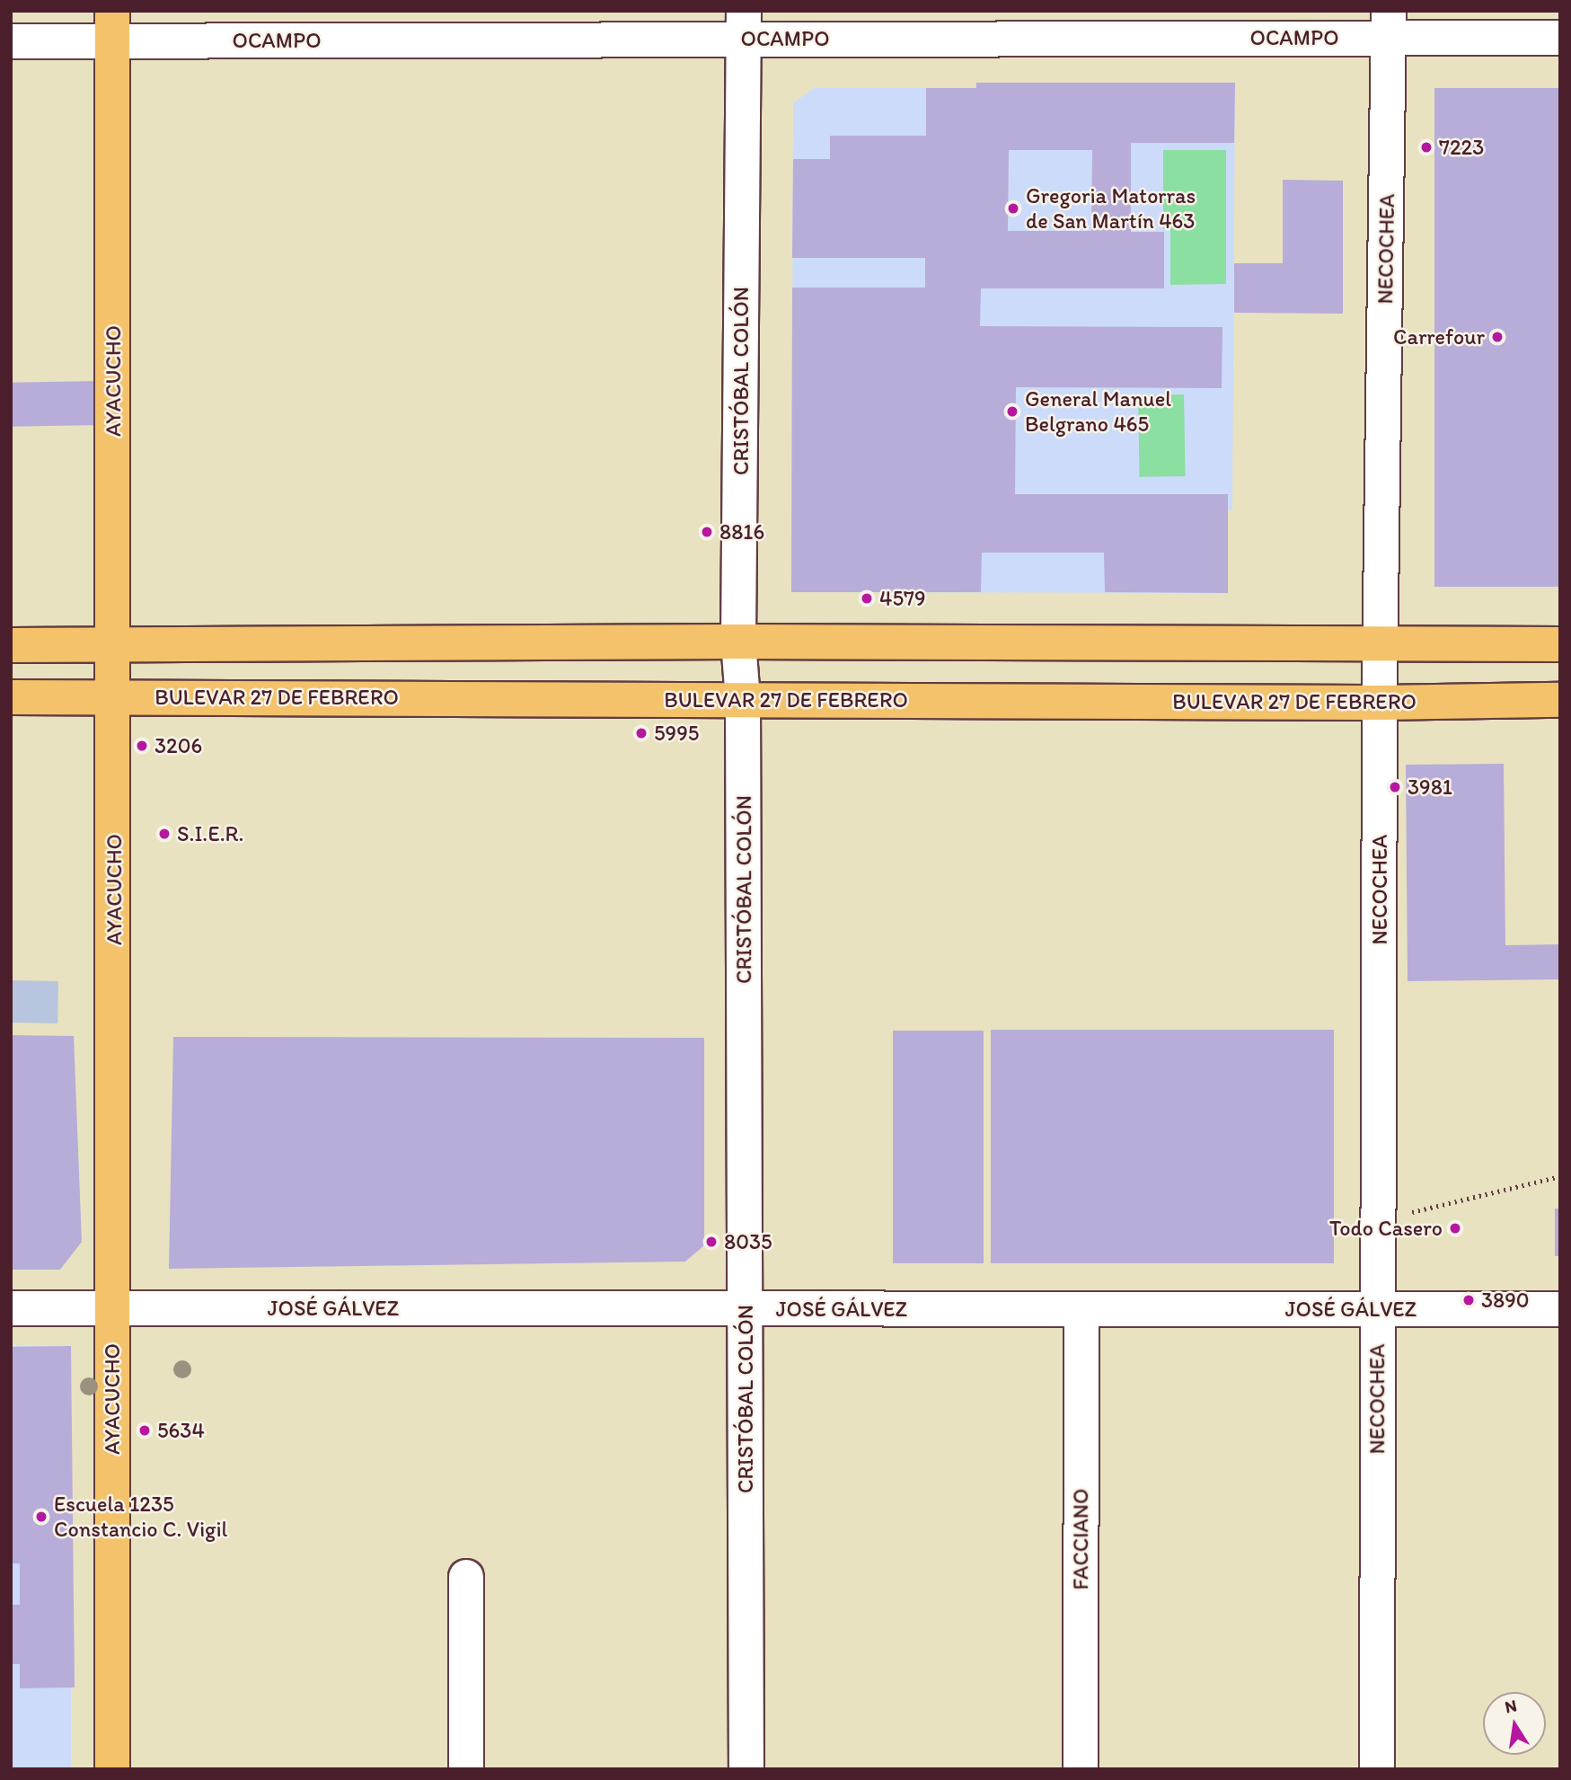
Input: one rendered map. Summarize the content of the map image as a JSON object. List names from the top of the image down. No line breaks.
{"streets":{"main road":["AYACUCHO","BULEVAR 27 DE FEBRERO"],"street":["OCAMPO","NECOCHEA","CRISTÓBAL COLÓN","JOSÉ GÁLVEZ","FACCIANO"]},"crossings":[["OCAMPO","NECOCHEA"],["OCAMPO","AYACUCHO"],["OCAMPO","CRISTÓBAL COLÓN"],["NECOCHEA","BULEVAR 27 DE FEBRERO"],["NECOCHEA","JOSÉ GÁLVEZ"],["AYACUCHO","BULEVAR 27 DE FEBRERO"],["AYACUCHO","JOSÉ GÁLVEZ"],["CRISTÓBAL COLÓN","BULEVAR 27 DE FEBRERO"],["CRISTÓBAL COLÓN","JOSÉ GÁLVEZ"],["JOSÉ GÁLVEZ","FACCIANO"]],"places":["7223","Gregoria Matorras de San Martín 463","Carrefour","General Manuel Belgrano 465","8816","4579","5995","3206","3981","S.I.E.R.","Todo Casero","8035","3890","5634","Escuela 1235 Constancio C. Vigil"],"north":"top"}
